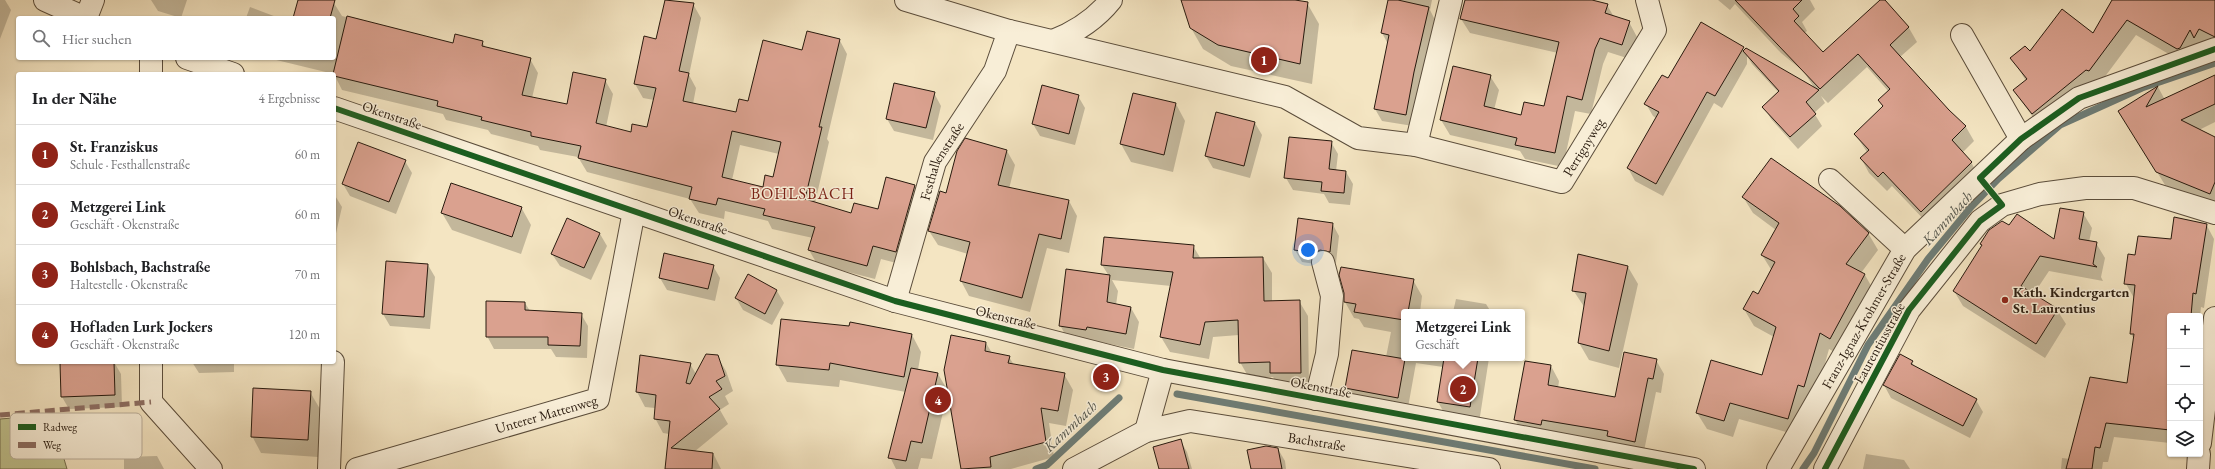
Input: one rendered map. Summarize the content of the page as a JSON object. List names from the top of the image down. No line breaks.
{"streets":{"street":["Okenstraße","Perrignyweg","Festhallenstraße","Franz-Ignaz-Krohmer-Straße","Laurentiusstraße","Unterer Mattenweg","Bachstraße"]},"crossings":[["Okenstraße","Festhallenstraße"],["Okenstraße","Unterer Mattenweg"]],"districts":["BOHLSBACH"],"water":["Kammbach"],"places":["Kath. Kindergarten St. Laurentius"],"legend":["Radweg","Weg"],"page":{"search":"Hier suchen","pins":["1","3","2","4"],"heading":["In der Nähe","4 Ergebnisse"],"list":[{"mark":"1","name":"St. Franziskus","note":"Schule · Festhallenstraße","value":"60 m"},{"mark":"2","name":"Metzgerei Link","note":"Geschäft · Okenstraße","value":"60 m"},{"mark":"3","name":"Bohlsbach, Bachstraße","note":"Haltestelle · Okenstraße","value":"70 m"},{"mark":"4","name":"Hofladen Lurk Jockers","note":"Geschäft · Okenstraße","value":"120 m"}],"popup":["Metzgerei Link","Geschäft"],"map_buttons":["+","−"]}}
